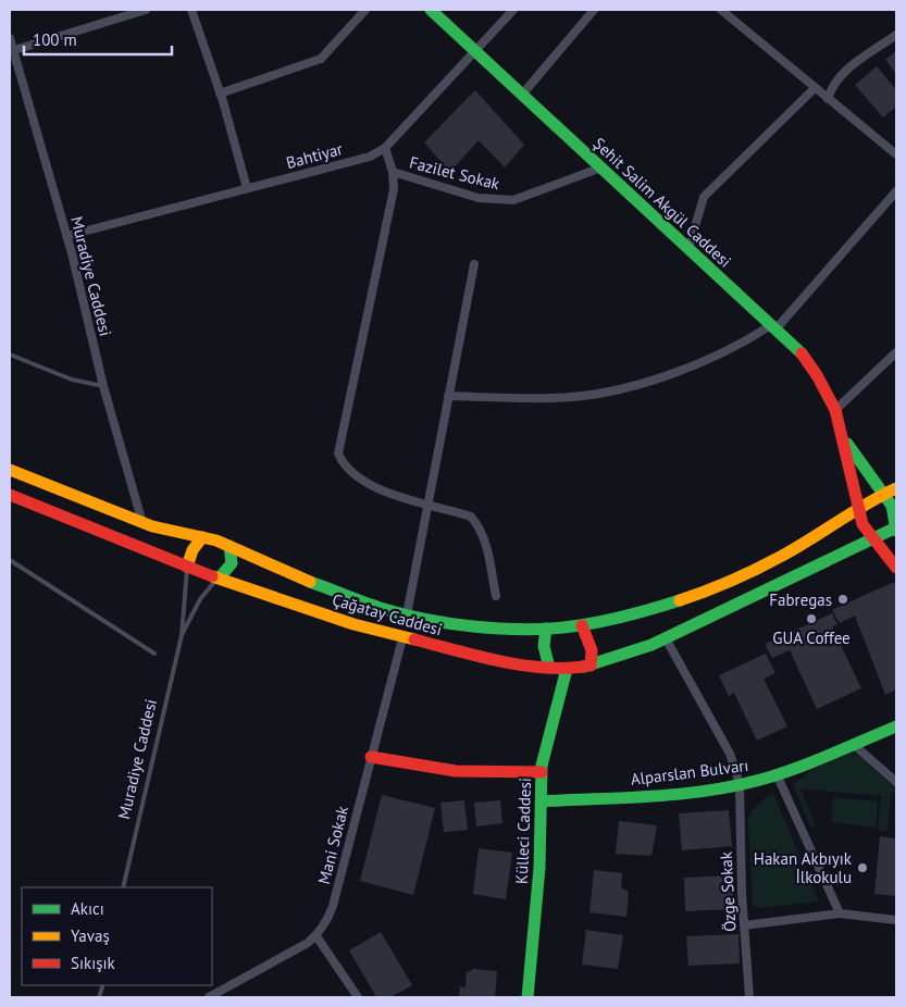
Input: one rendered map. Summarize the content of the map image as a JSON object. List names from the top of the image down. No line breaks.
{"streets":{"main road":["Şehit Salim Akgül Caddesi","Çağatay Caddesi","Alparslan Bulvarı","Külleci Caddesi"],"street":["Bahtiyar","Fazilet Sokak","Muradiye Caddesi","Mani Sokak","Özge Sokak"]},"crossings":[["Bahtiyar","Şehit Salim Akgül Caddesi"],["Bahtiyar","Muradiye Caddesi"],["Fazilet Sokak","Şehit Salim Akgül Caddesi"],["Şehit Salim Akgül Caddesi","Çağatay Caddesi"],["Muradiye Caddesi","Çağatay Caddesi"],["Çağatay Caddesi","Külleci Caddesi"],["Çağatay Caddesi","Mani Sokak"],["Çağatay Caddesi","Özge Sokak"],["Alparslan Bulvarı","Külleci Caddesi"],["Alparslan Bulvarı","Özge Sokak"]],"places":["Fabregas","GUA Coffee","Hakan Akbıyık İlkokulu"],"legend":["Akıcı","Yavaş","Sıkışık"],"scale_bar":"100 m"}
